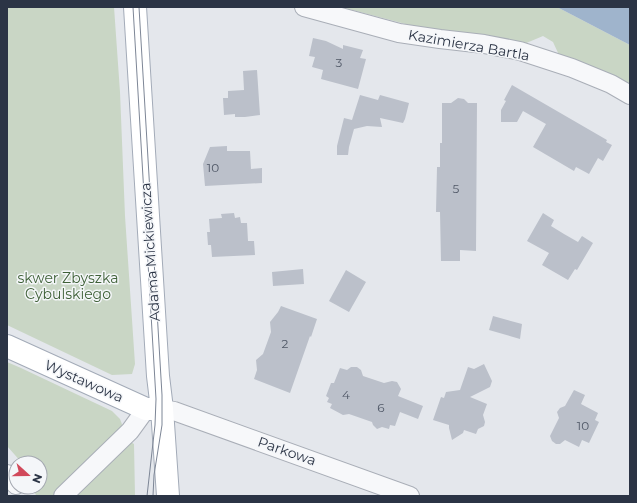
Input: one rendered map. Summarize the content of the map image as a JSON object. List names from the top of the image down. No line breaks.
{"streets":{"main road":["Adama Mickiewicza","Wystawowa"],"street":["Kazimierza Bartla","Parkowa"]},"crossings":[["Adama Mickiewicza","Wystawowa"],["Adama Mickiewicza","Parkowa"],["Wystawowa","Parkowa"]],"parks":["skwer Zbyszka Cybulskiego"],"house_numbers":["3","10","5","2","4","6","10"],"north":"right"}
